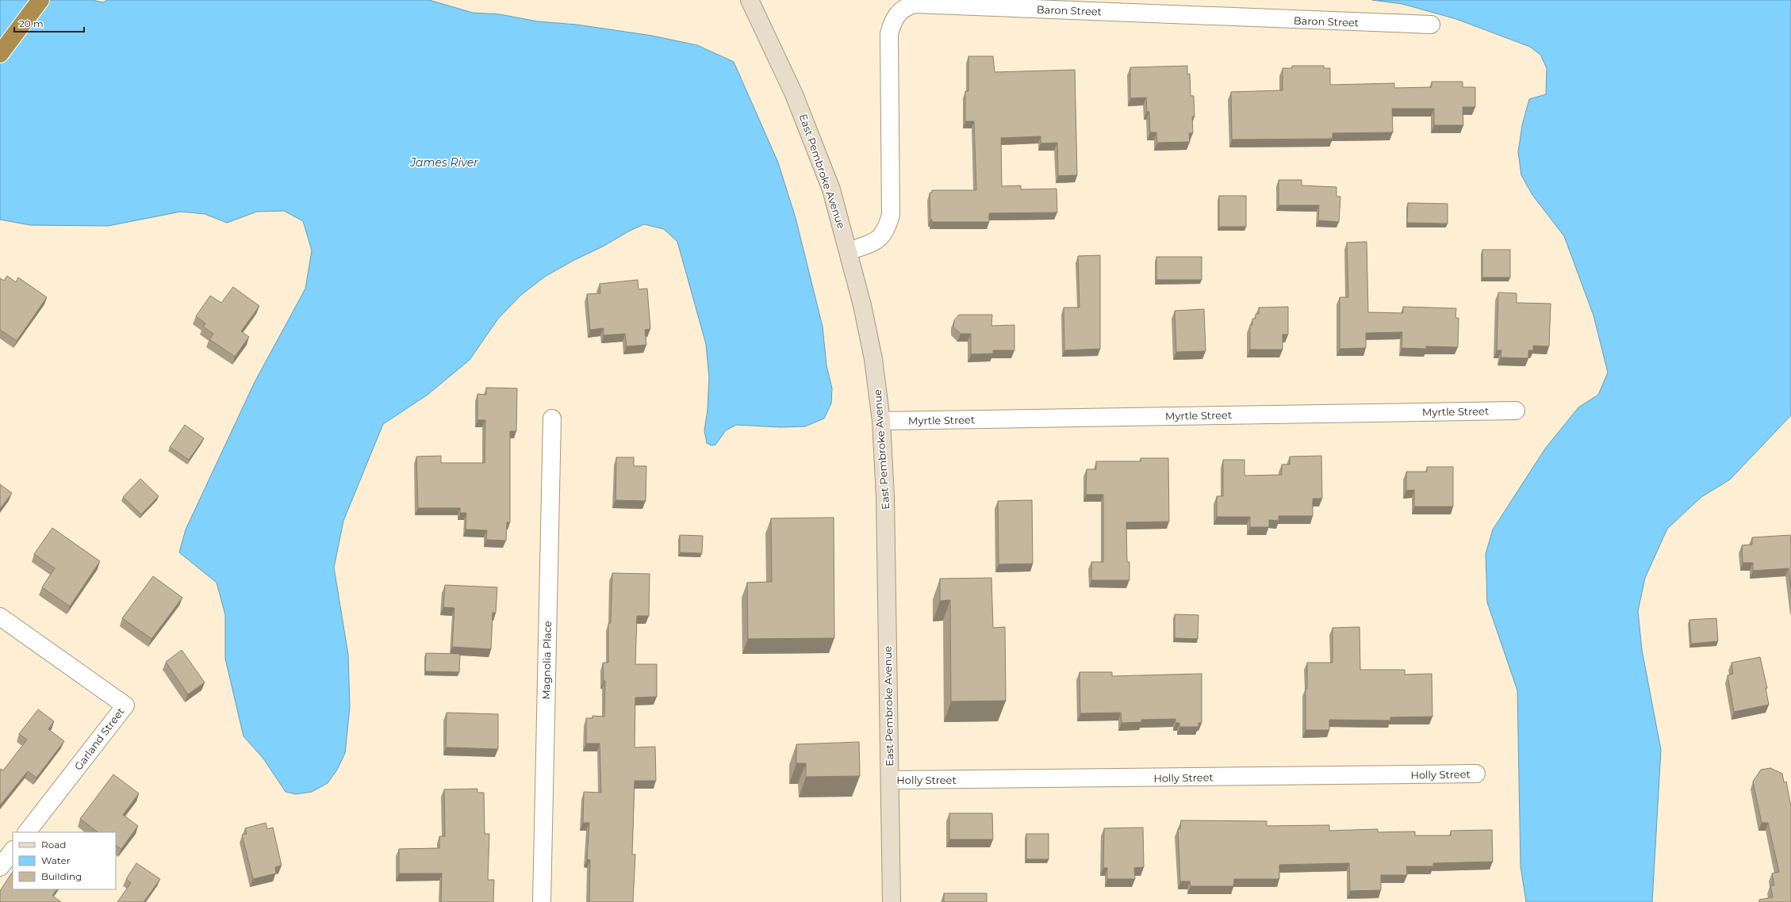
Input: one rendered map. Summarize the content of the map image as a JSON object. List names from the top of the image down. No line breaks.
{"streets":{"main road":["East Pembroke Avenue"],"street":["Baron Street","Myrtle Street","Magnolia Place","Garland Street","Holly Street"]},"crossings":[["Baron Street","East Pembroke Avenue"],["East Pembroke Avenue","Myrtle Street"],["East Pembroke Avenue","Holly Street"]],"water":["James River"],"legend":["Road","Water","Building"],"scale_bar":"20 m"}
